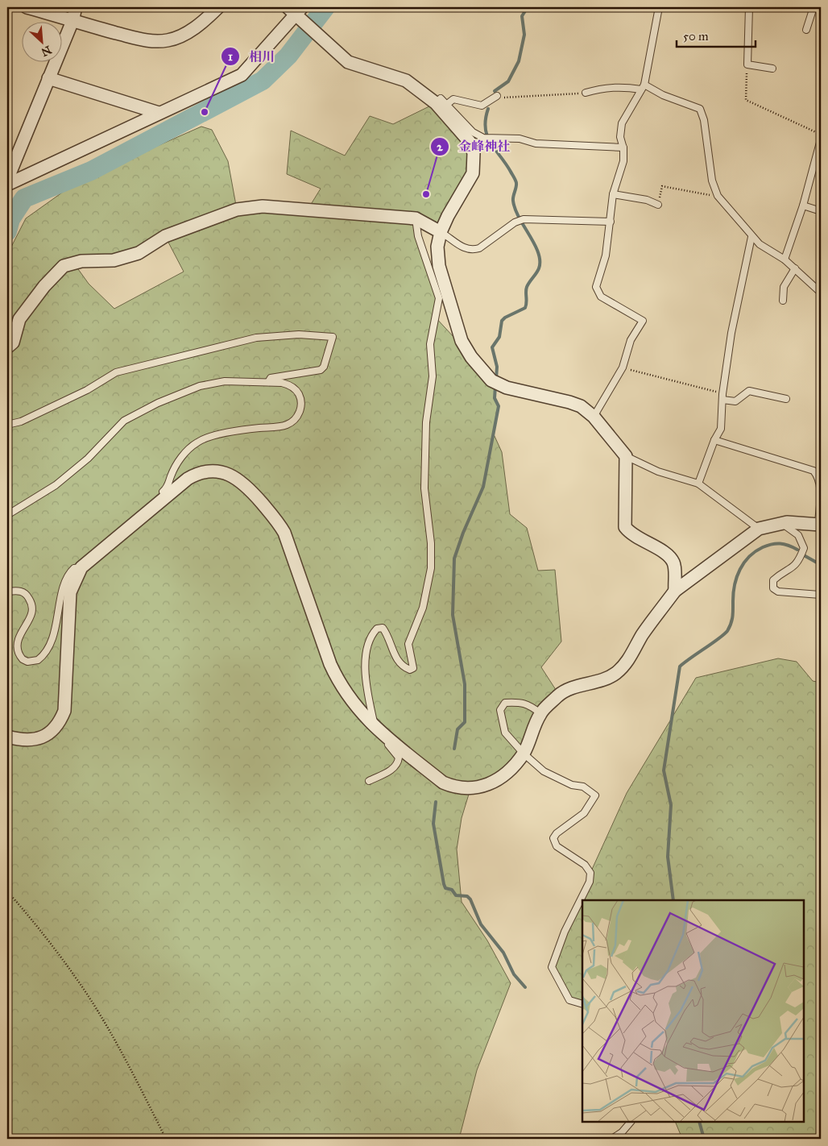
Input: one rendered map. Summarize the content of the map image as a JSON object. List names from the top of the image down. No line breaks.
{"places":["相川","金峰神社"],"scale_bar":"50 m","north":"bottom right"}
